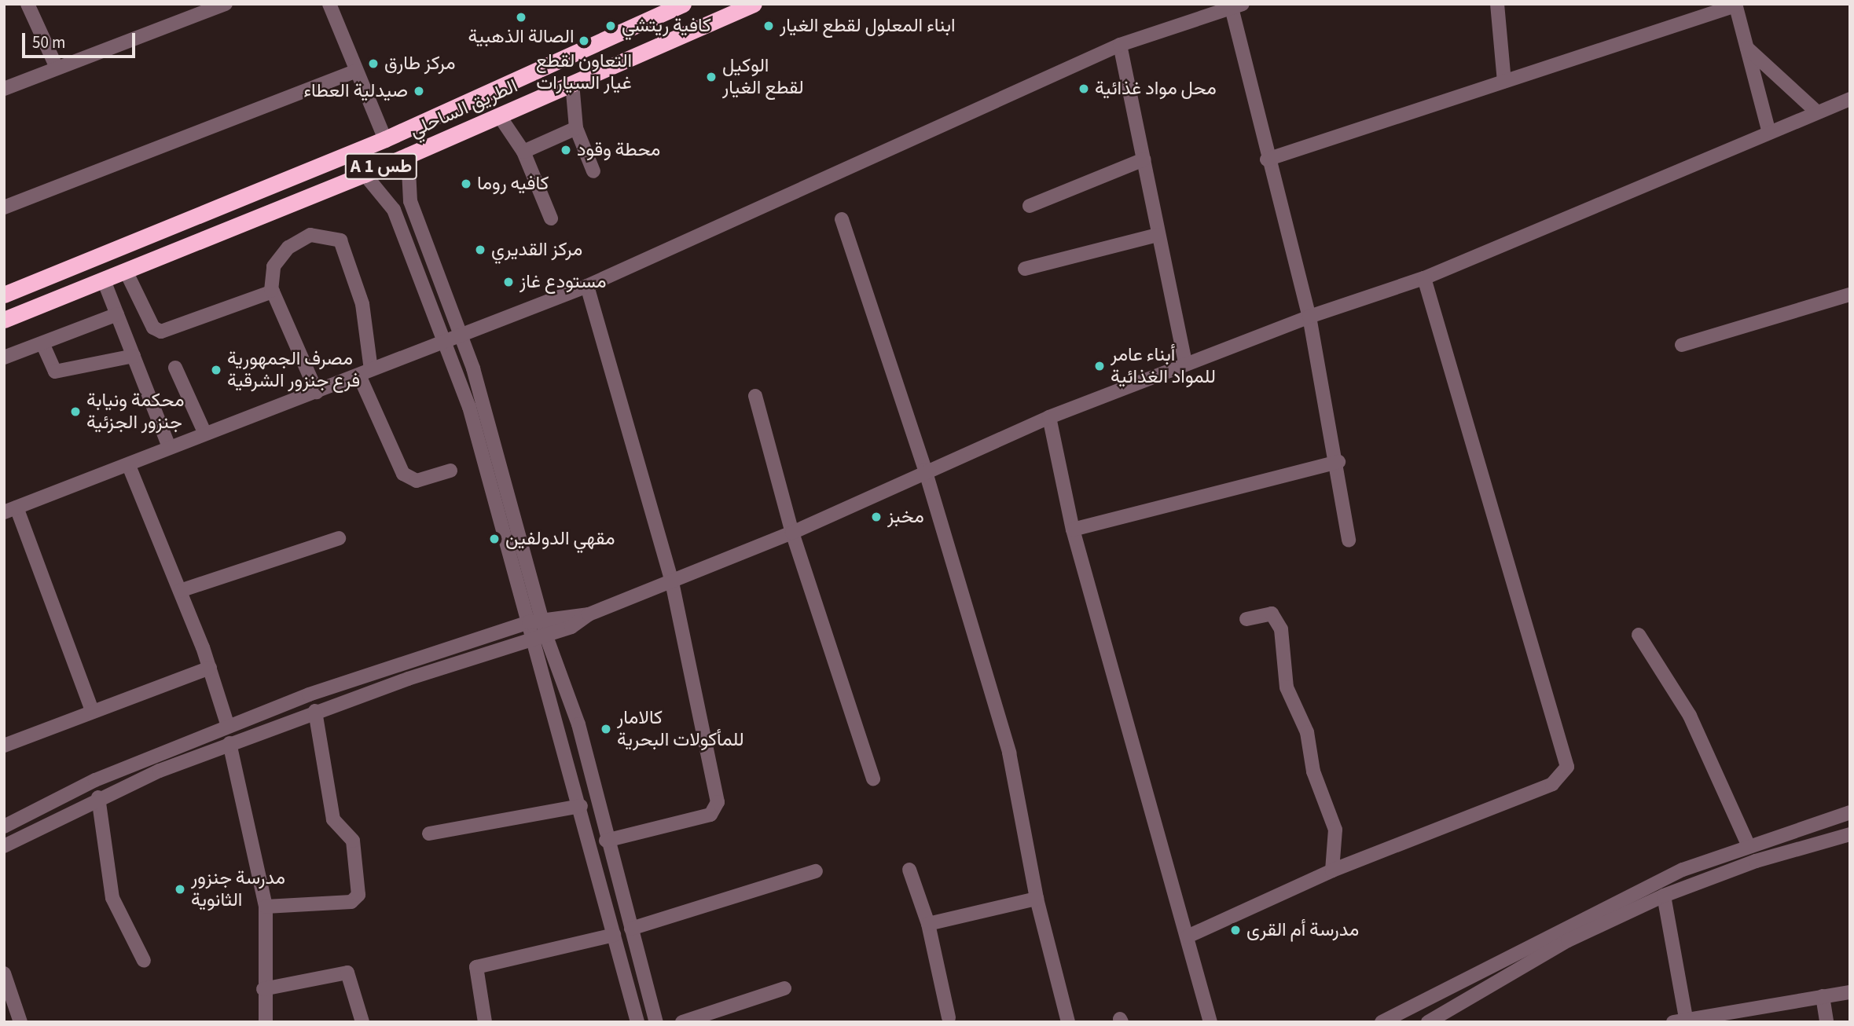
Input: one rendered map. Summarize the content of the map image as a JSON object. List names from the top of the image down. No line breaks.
{"streets":{"highway":["الطريق الساحلي","A 1 طس"]},"places":["الصالة الذهبية","كافية ريتشي","ابناء المعلول لقطع الغيار","التعاون لقطع غيار السيارات","مركز طارق","الوكيل لقطع الغيار","محل مواد غذائية","صيدلية العطاء","محطة وقود","كافيه روما","مركز القديري","مستودع غاز","أبناء عامر للمواد الغذائية","مصرف الجمهورية فرع جنزور الشرقية","محكمة ونيابة جنزور الجزئية","مخبز","مقهي الدولفين","كالامار للمأكولات البحرية","مدرسة جنزور الثانوية","مدرسة أم القرى"],"scale_bar":"50 m"}
